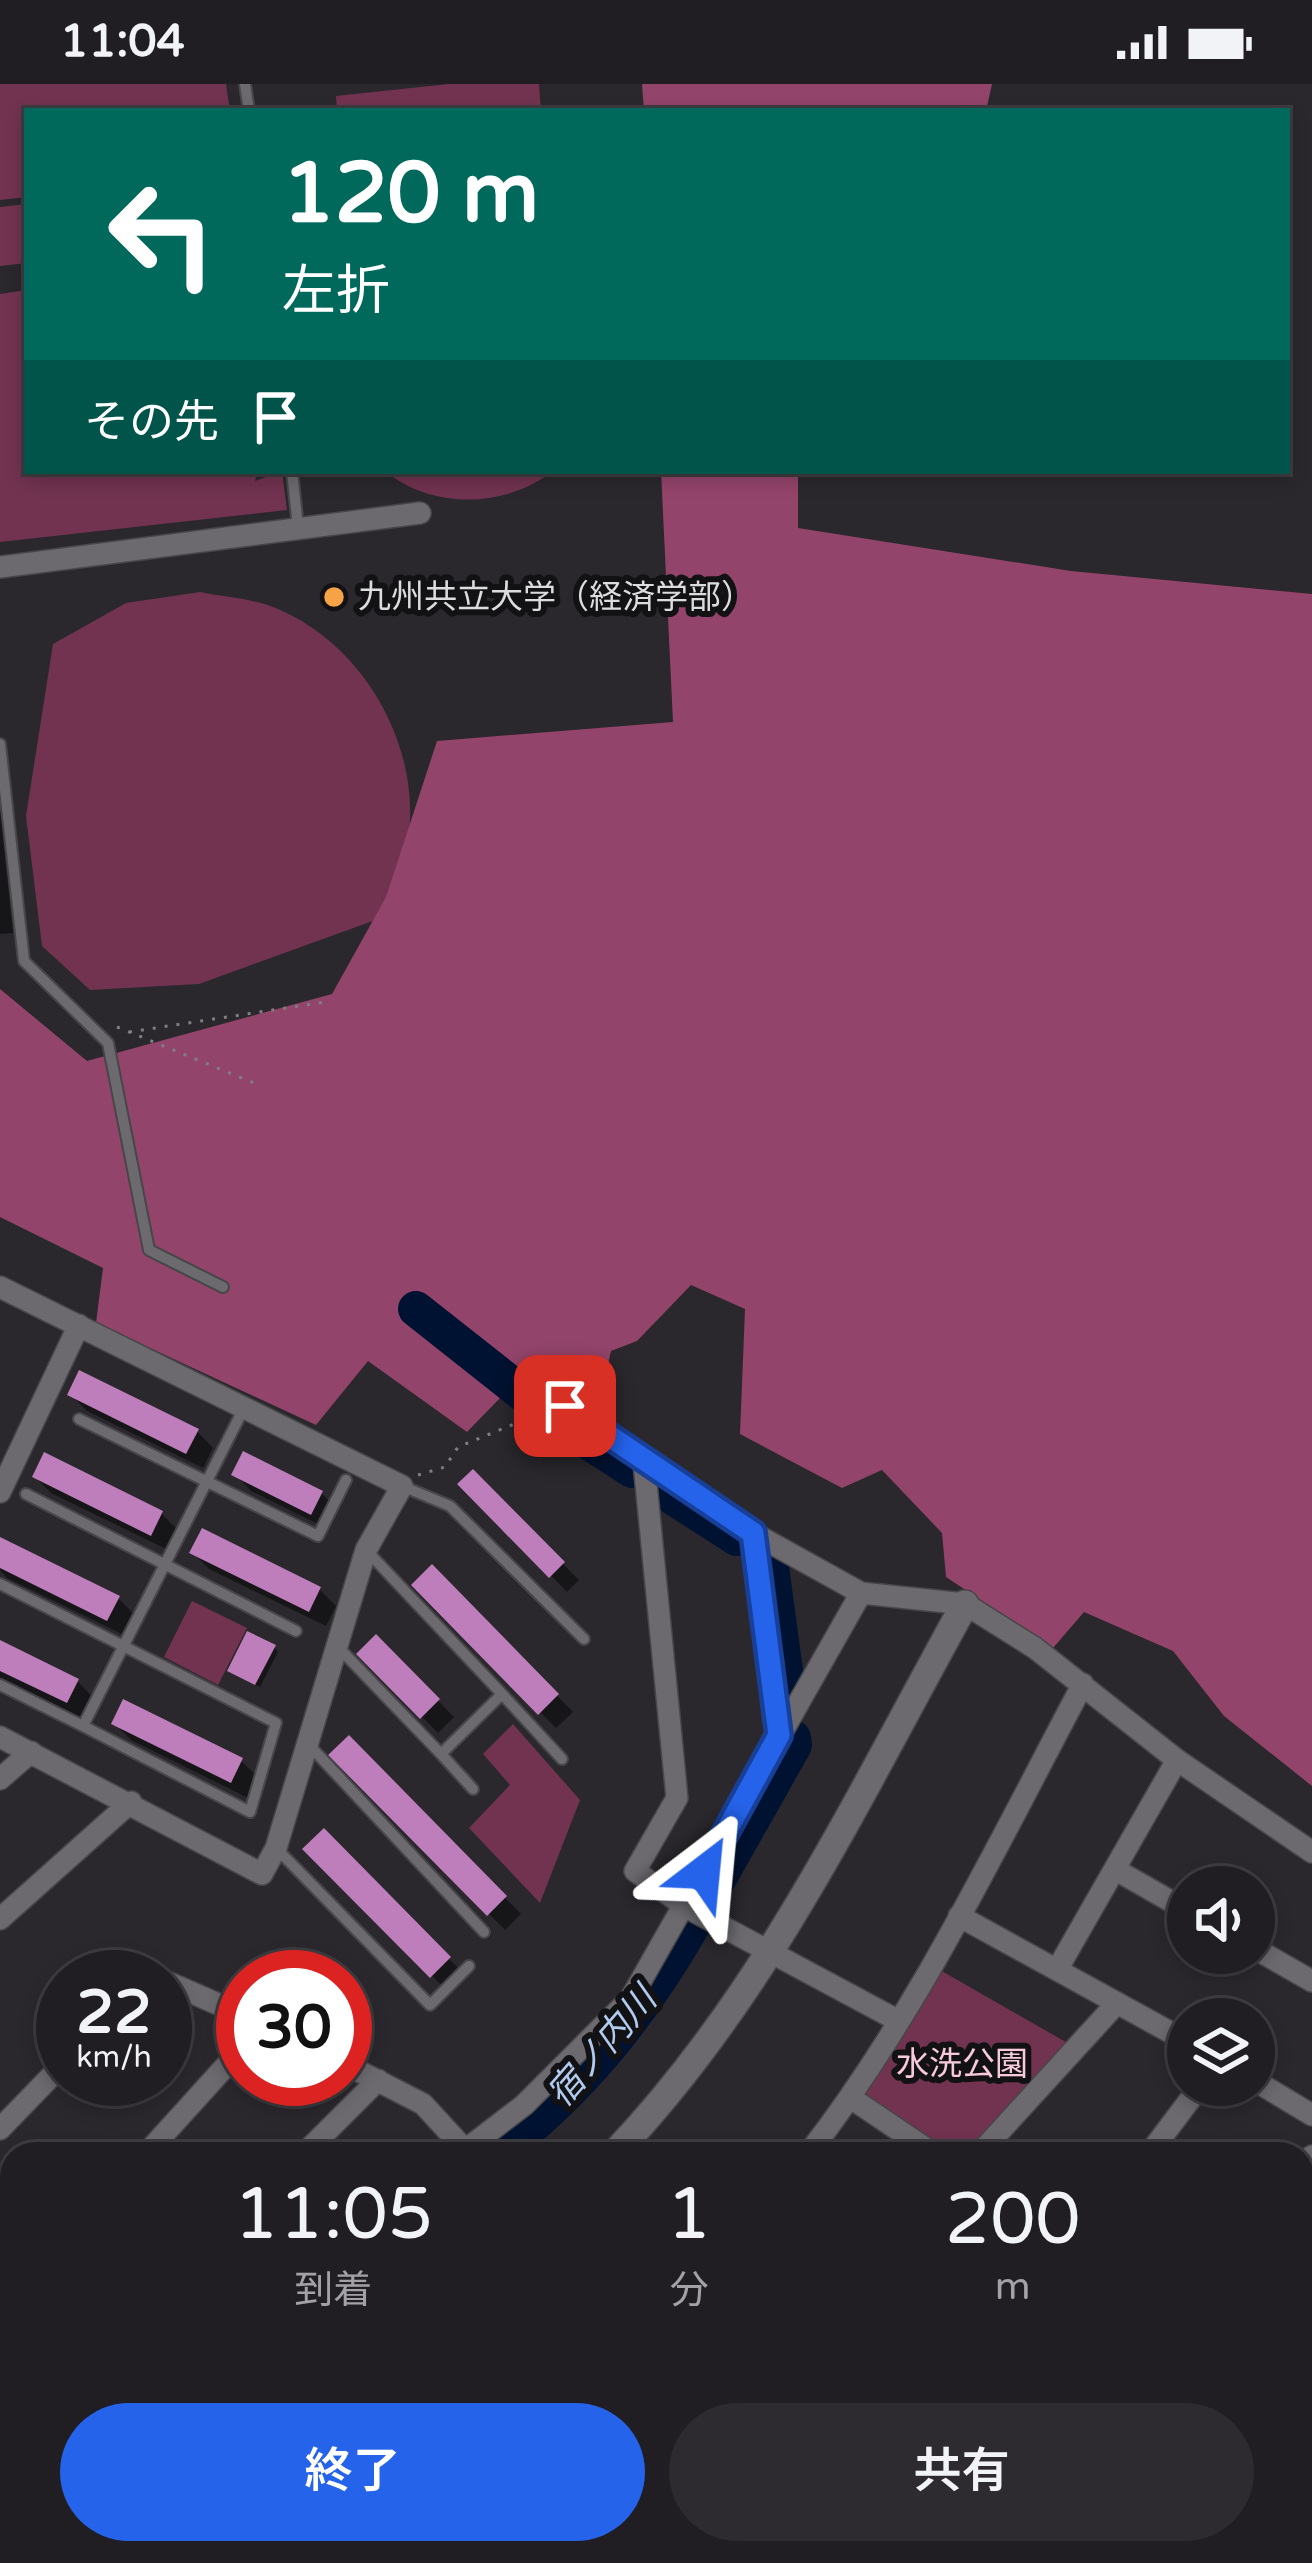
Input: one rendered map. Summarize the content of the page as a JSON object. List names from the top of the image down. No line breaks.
{"water":["宿ノ内川"],"parks":["水洗公園"],"places":["九州共立大学（経済学部）"],"page":{"status":"11:04","turn":["120 m","左折"],"then":"その先","speed":"22 km/h","limit":"30","eta":["11:05","到着","1","分","200","m"],"buttons":["終了","共有"]}}
